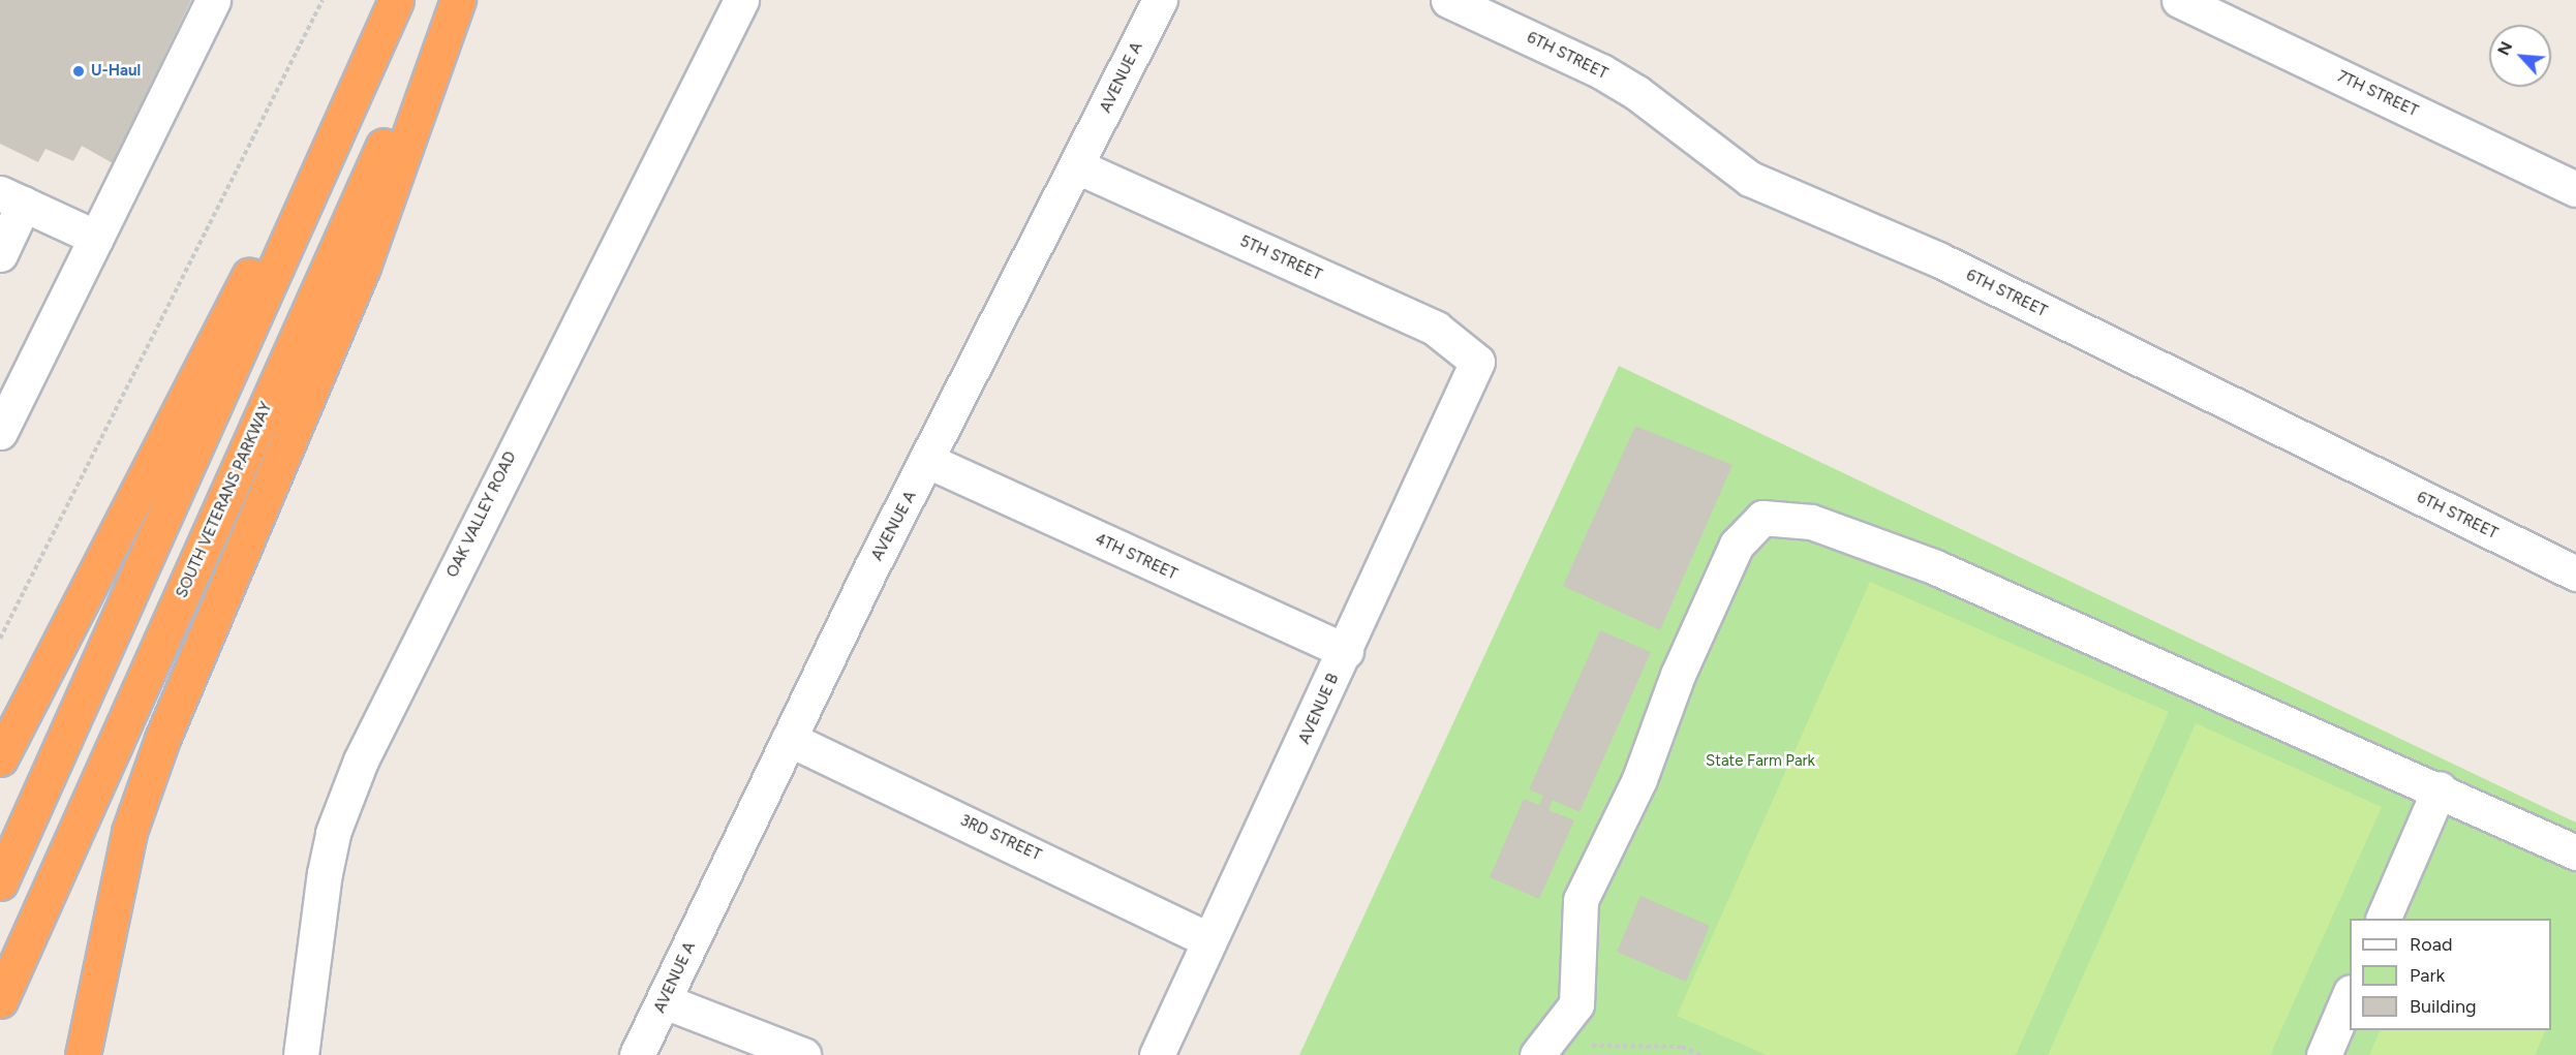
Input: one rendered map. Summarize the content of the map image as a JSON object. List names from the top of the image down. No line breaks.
{"streets":{"highway":["SOUTH VETERANS PARKWAY"],"street":["6TH STREET","AVENUE A","7TH STREET","5TH STREET","OAK VALLEY ROAD","4TH STREET","AVENUE B","3RD STREET"]},"crossings":[["AVENUE A","5TH STREET"],["AVENUE A","4TH STREET"],["AVENUE A","3RD STREET"],["5TH STREET","AVENUE B"],["4TH STREET","AVENUE B"],["AVENUE B","3RD STREET"]],"parks":["State Farm Park"],"places":["U-Haul"],"legend":["Road","Park","Building"],"north":"top left"}
